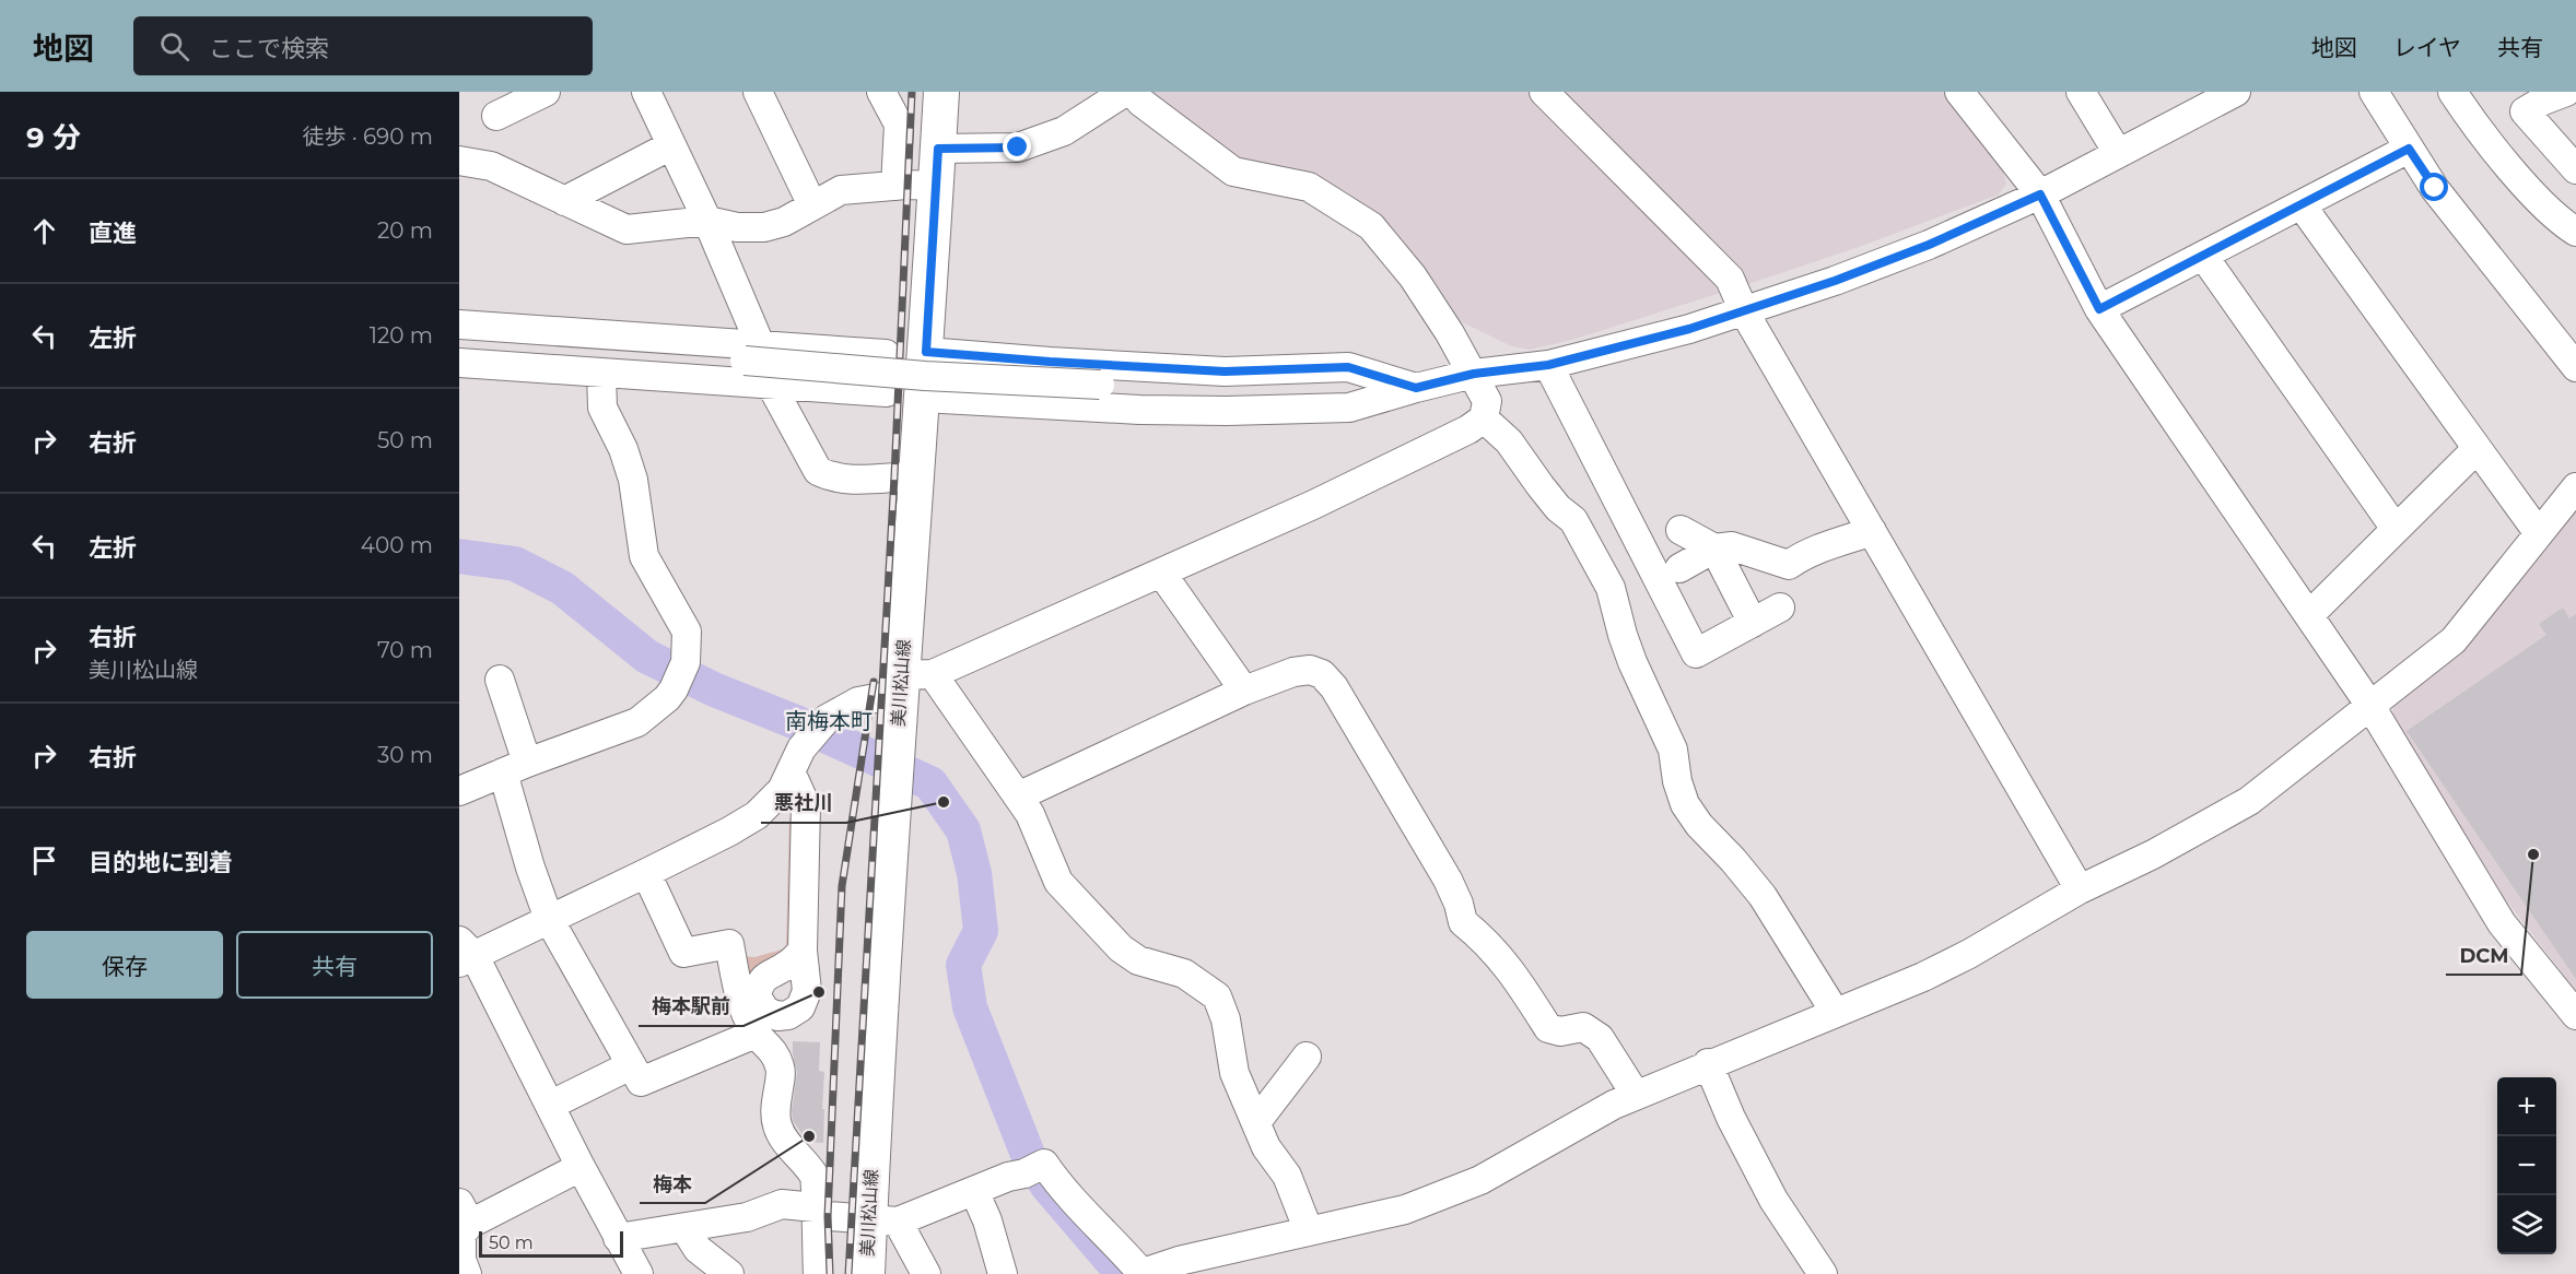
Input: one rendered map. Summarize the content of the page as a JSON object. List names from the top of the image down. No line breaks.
{"streets":{"main road":["美川松山線"]},"districts":["南梅本町"],"places":["悪社川","DCM","梅本駅前","梅本"],"scale_bar":"50 m","page":{"header":"地図","search":"ここで検索","nav":["地図","レイヤ","共有"],"heading":["9 分","徒歩 · 690 m"],"list":[["直進","20 m"],["左折","120 m"],["右折","50 m"],["左折","400 m"],["右折","美川松山線","70 m"],["右折","30 m"],"目的地に到着"],"buttons":["保存","共有"],"map_buttons":["+","−"],"scale":"50 m"}}
